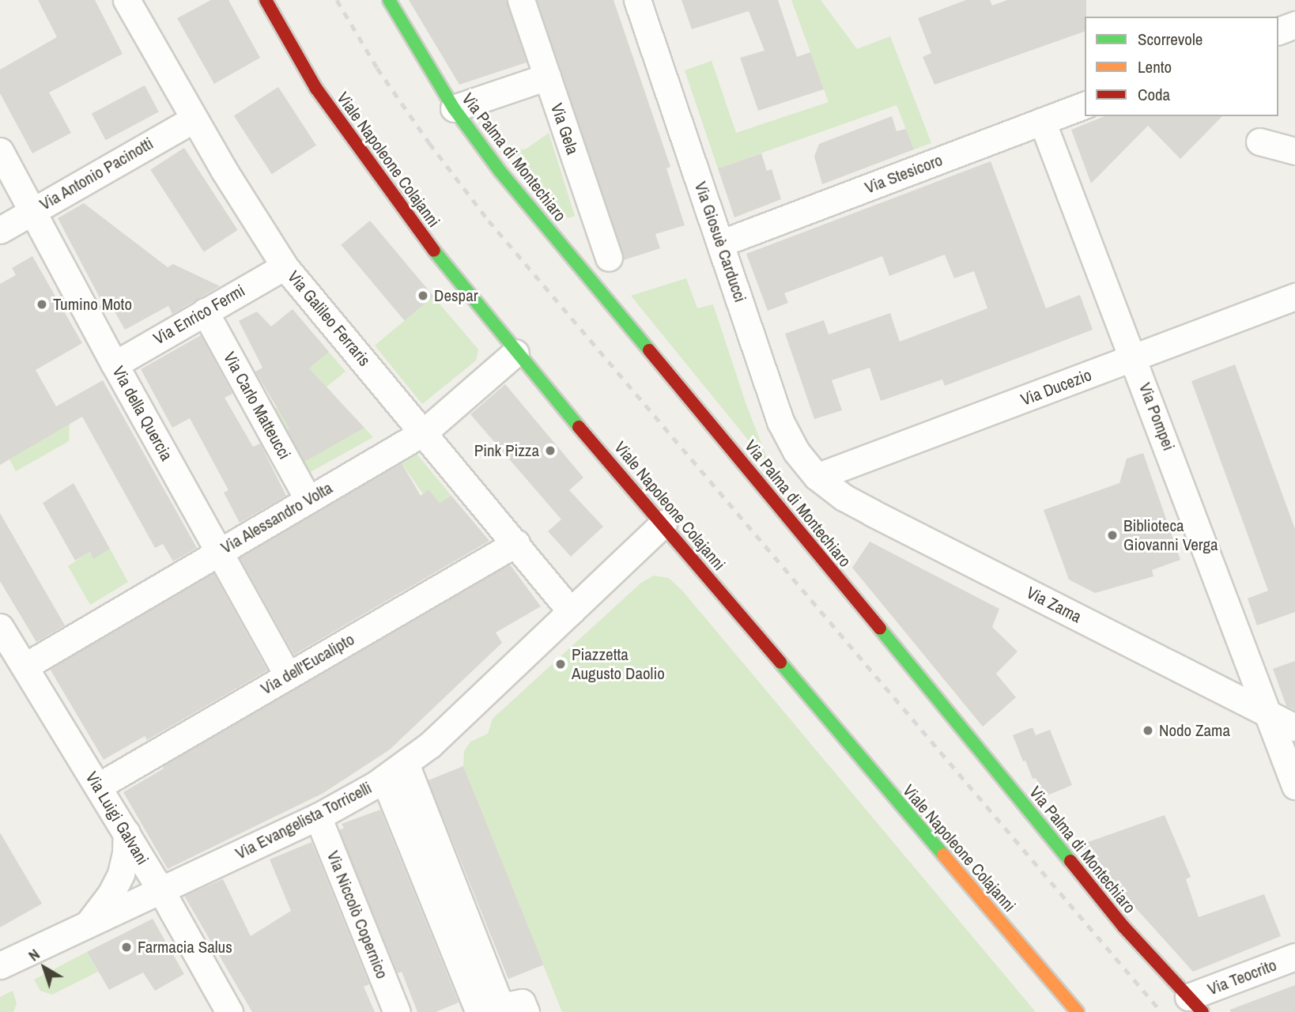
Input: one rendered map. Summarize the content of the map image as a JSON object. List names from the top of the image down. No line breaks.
{"streets":{"street":["Via Gela","Via Palma di Montechiaro","Viale Napoleone Colajanni","Via Antonio Pacinotti","Via Stesicoro","Via Giosuè Carducci","Via Enrico Fermi","Via Galileo Ferraris","Via Ducezio","Via Carlo Matteucci","Via della Quercia","Via Pompei","Via Alessandro Volta","Via Zama","Via dell'Eucalipto","Via Luigi Galvani","Via Evangelista Torricelli","Via Niccolò Copernico","Via Teocrito"]},"crossings":[["Via Palma di Montechiaro","Via Teocrito"],["Viale Napoleone Colajanni","Via Alessandro Volta"],["Viale Napoleone Colajanni","Via Evangelista Torricelli"],["Via Antonio Pacinotti","Via Galileo Ferraris"],["Via Antonio Pacinotti","Via della Quercia"],["Via Stesicoro","Via Giosuè Carducci"],["Via Stesicoro","Via Pompei"],["Via Giosuè Carducci","Via Ducezio"],["Via Giosuè Carducci","Via Zama"],["Via Enrico Fermi","Via Galileo Ferraris"],["Via Enrico Fermi","Via Carlo Matteucci"],["Via Enrico Fermi","Via della Quercia"],["Via Galileo Ferraris","Via Alessandro Volta"],["Via Galileo Ferraris","Via dell'Eucalipto"],["Via Galileo Ferraris","Via Evangelista Torricelli"],["Via Ducezio","Via Pompei"],["Via Ducezio","Via Zama"],["Via Carlo Matteucci","Via Alessandro Volta"],["Via della Quercia","Via Alessandro Volta"],["Via della Quercia","Via dell'Eucalipto"],["Via Pompei","Via Zama"],["Via Alessandro Volta","Via Luigi Galvani"],["Via dell'Eucalipto","Via Luigi Galvani"],["Via Luigi Galvani","Via Evangelista Torricelli"],["Via Evangelista Torricelli","Via Niccolò Copernico"]],"places":["Despar","Tumino Moto","Pink Pizza","Biblioteca Giovanni Verga","Piazzetta Augusto Daolio","Nodo Zama","Farmacia Salus"],"legend":["Scorrevole","Lento","Coda"],"north":"top left"}
